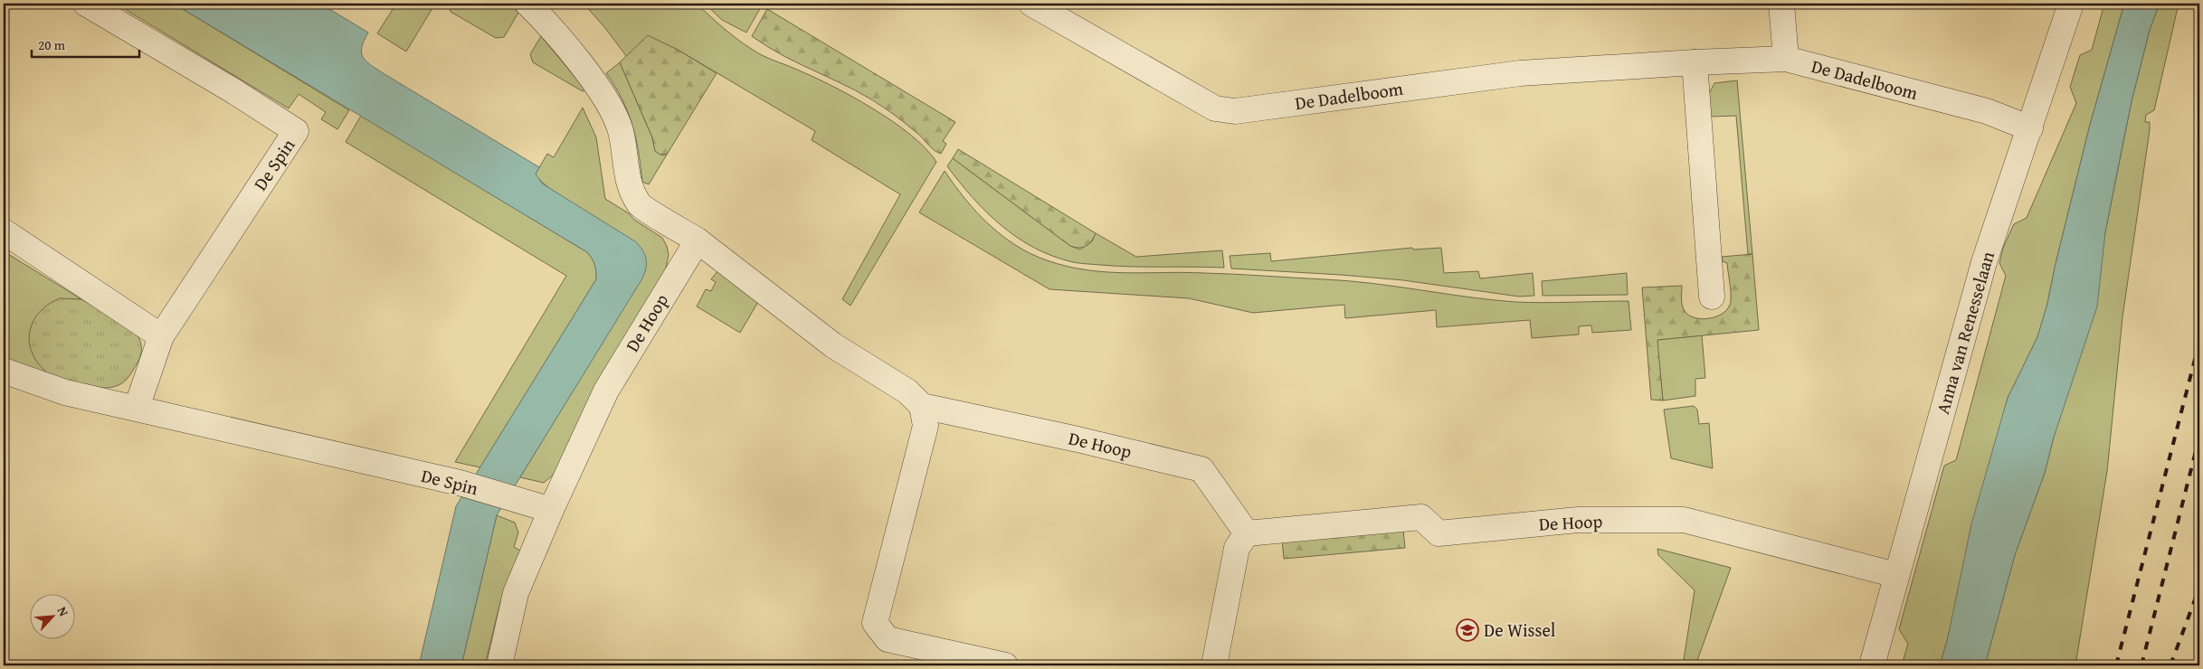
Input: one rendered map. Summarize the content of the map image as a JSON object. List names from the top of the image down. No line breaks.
{"streets":{"street":["De Dadelboom","De Spin","De Hoop","Anna van Renesselaan"]},"crossings":[["De Dadelboom","Anna van Renesselaan"],["De Spin","De Hoop"],["De Hoop","Anna van Renesselaan"]],"places":{"school or university":["De Wissel"]},"scale_bar":"20 m","north":"top right"}
